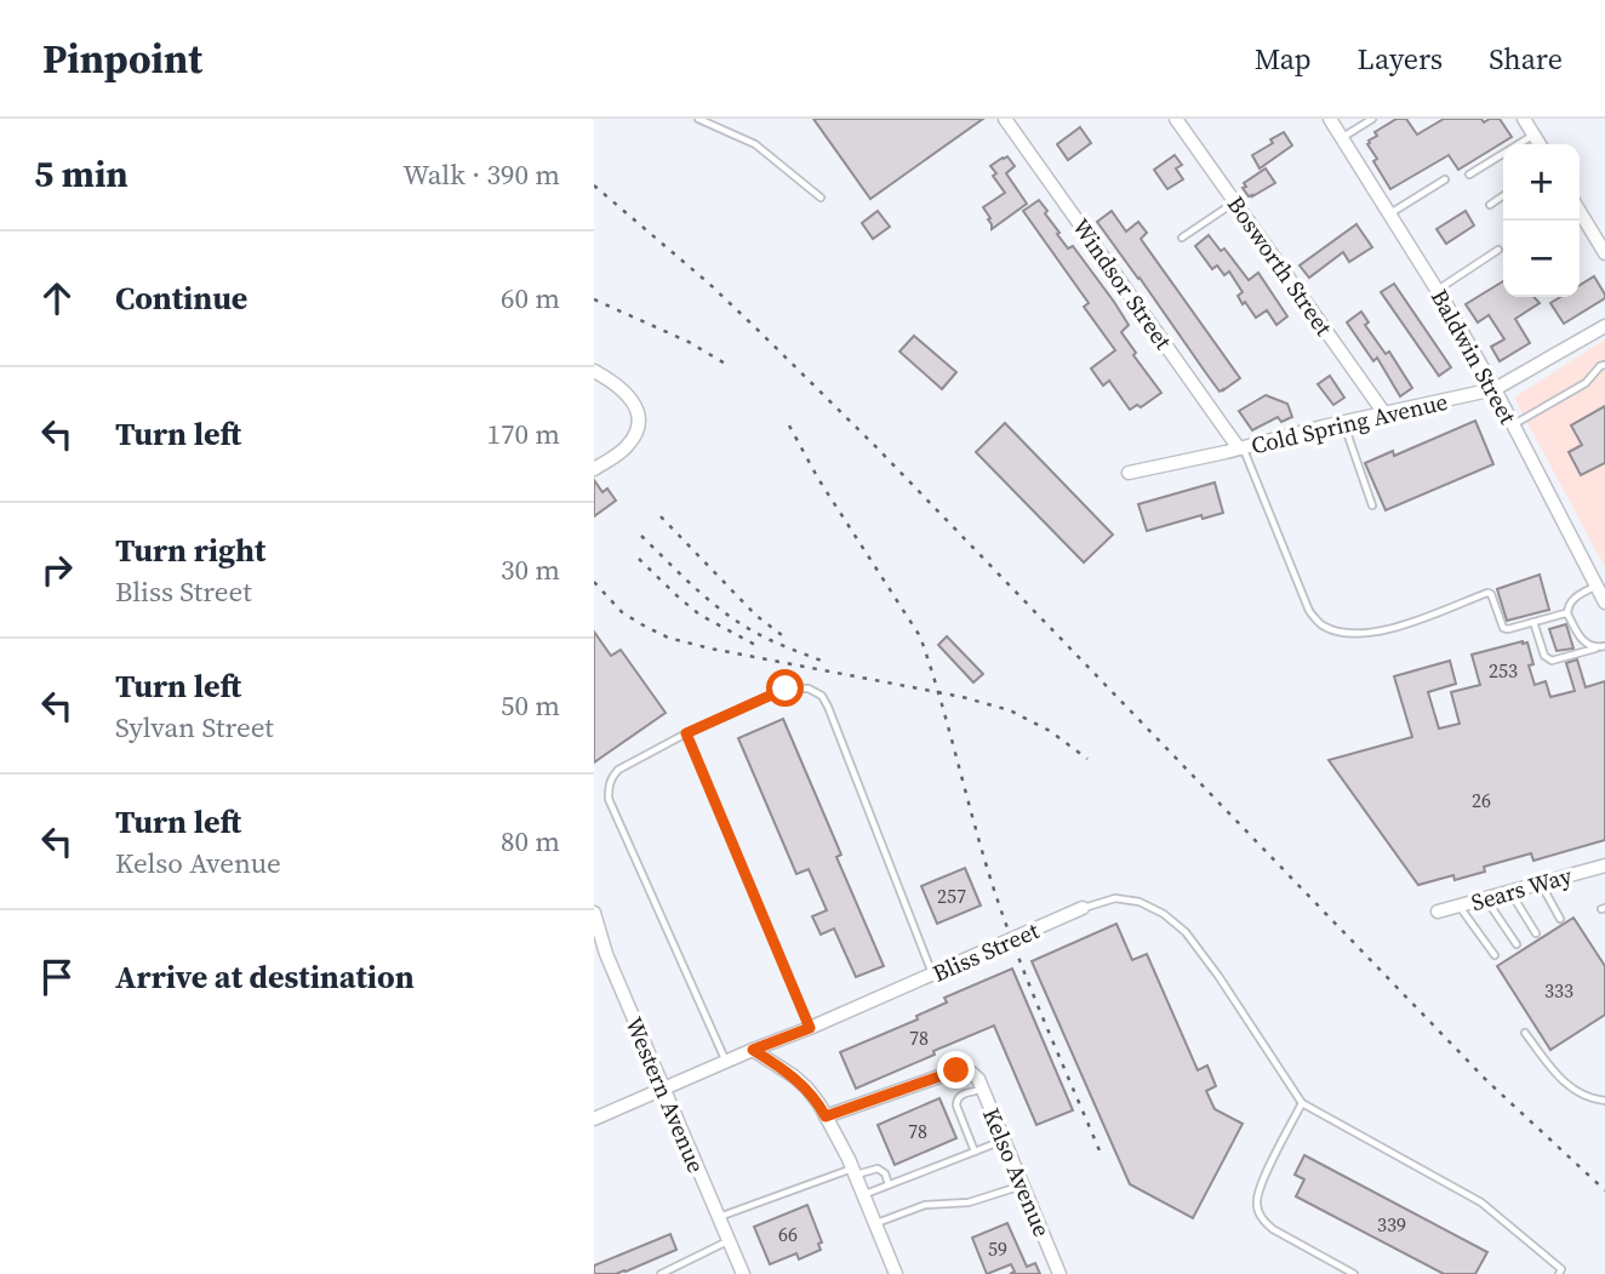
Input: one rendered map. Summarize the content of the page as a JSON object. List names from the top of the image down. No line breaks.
{"streets":{"street":["Bosworth Street","Windsor Street","Baldwin Street","Cold Spring Avenue","Sears Way","Bliss Street","Western Avenue","Kelso Avenue"]},"crossings":[["Bosworth Street","Cold Spring Avenue"],["Windsor Street","Cold Spring Avenue"],["Baldwin Street","Cold Spring Avenue"],["Bliss Street","Western Avenue"]],"house_numbers":["253","26","257","333","78","78","339","66","59"],"page":{"header":"Pinpoint","nav":["Map","Layers","Share"],"heading":["5 min","Walk · 390 m"],"map_buttons":["+","−"],"list":[["Continue","60 m"],["Turn left","170 m"],["Turn right","Bliss Street","30 m"],["Turn left","Sylvan Street","50 m"],["Turn left","Kelso Avenue","80 m"],"Arrive at destination"]}}
